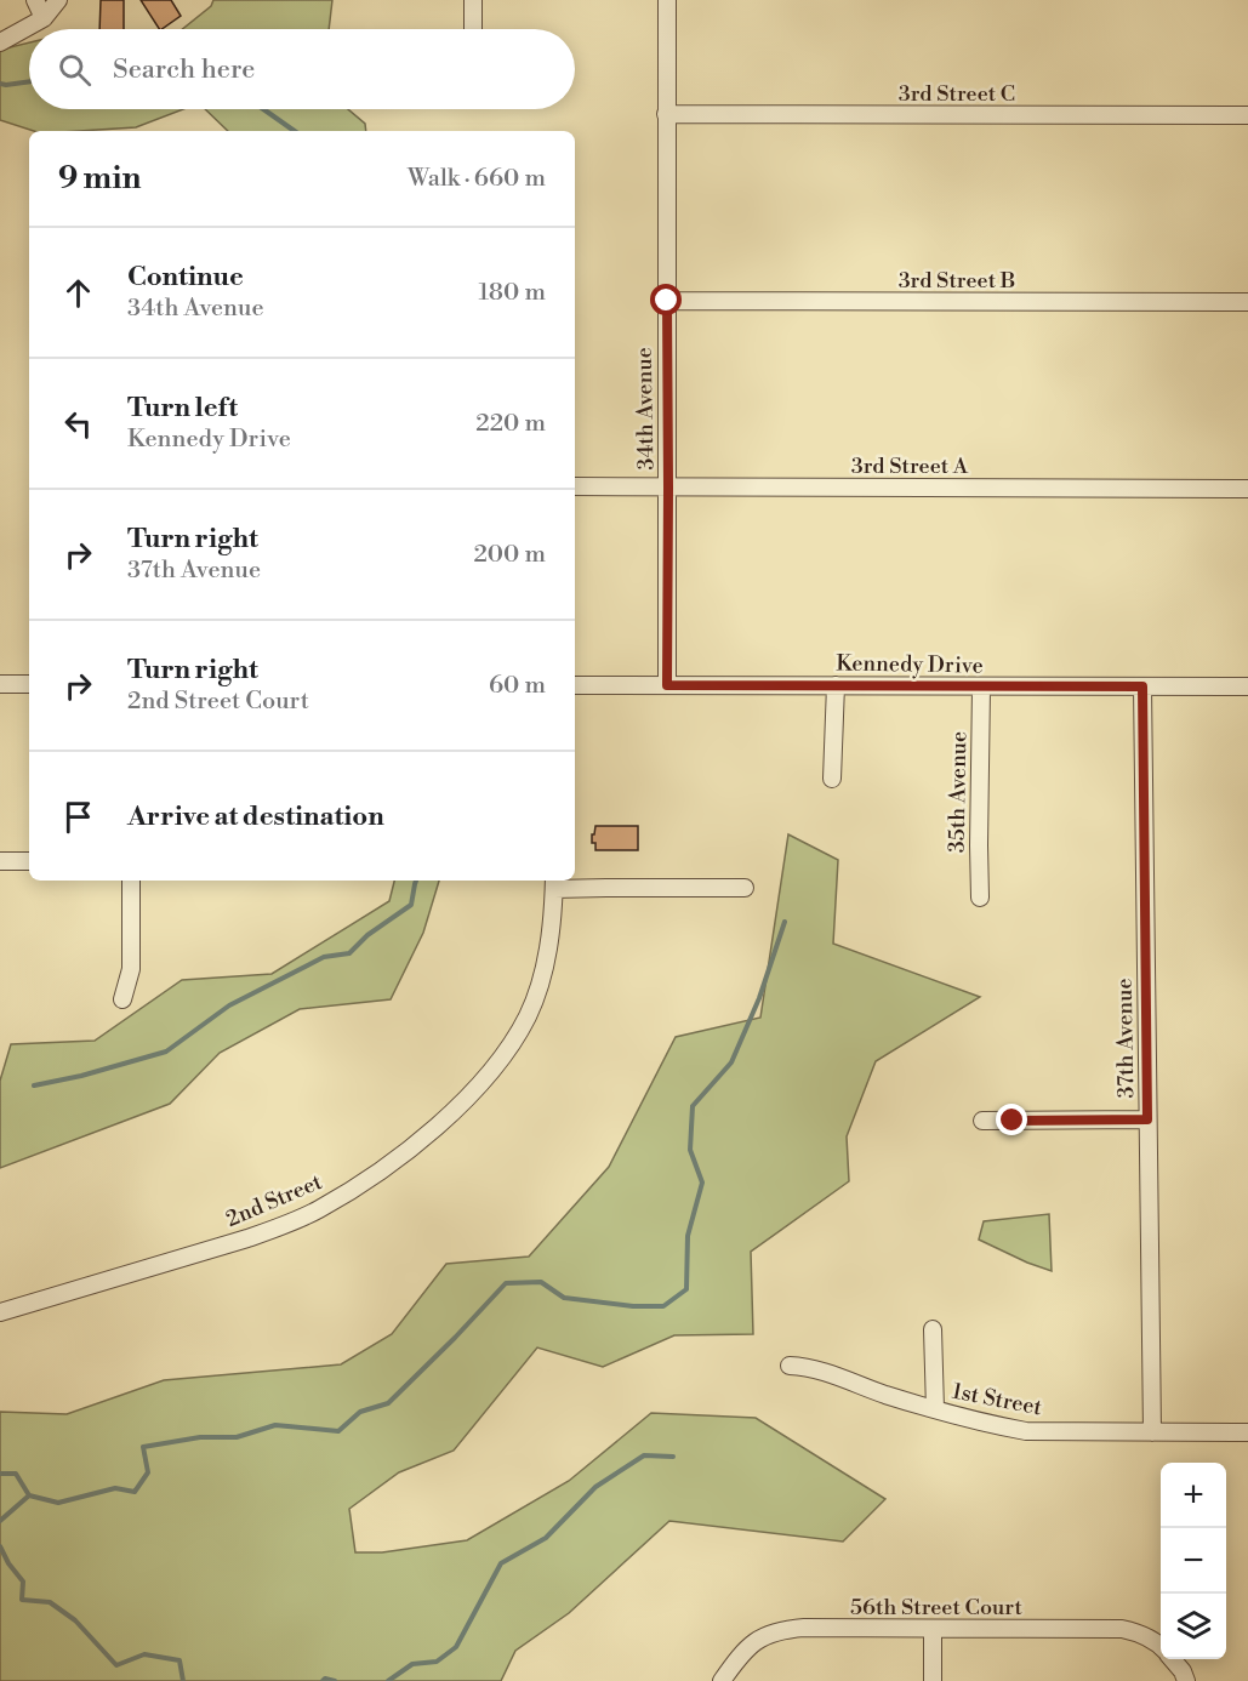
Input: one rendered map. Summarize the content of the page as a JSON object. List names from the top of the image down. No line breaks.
{"streets":{"street":["3rd Street C","3rd Street B","34th Avenue","3rd Street A","Kennedy Drive","35th Avenue","37th Avenue","2nd Street","1st Street","56th Street Court"]},"crossings":[["3rd Street C","34th Avenue"],["3rd Street B","34th Avenue"],["34th Avenue","3rd Street A"],["34th Avenue","Kennedy Drive"],["Kennedy Drive","35th Avenue"],["Kennedy Drive","37th Avenue"],["37th Avenue","1st Street"]],"page":{"search":"Search here","heading":["9 min","Walk · 660 m"],"list":[["Continue","34th Avenue","180 m"],["Turn left","Kennedy Drive","220 m"],["Turn right","37th Avenue","200 m"],["Turn right","2nd Street Court","60 m"],"Arrive at destination"],"map_buttons":["+","−"]}}
